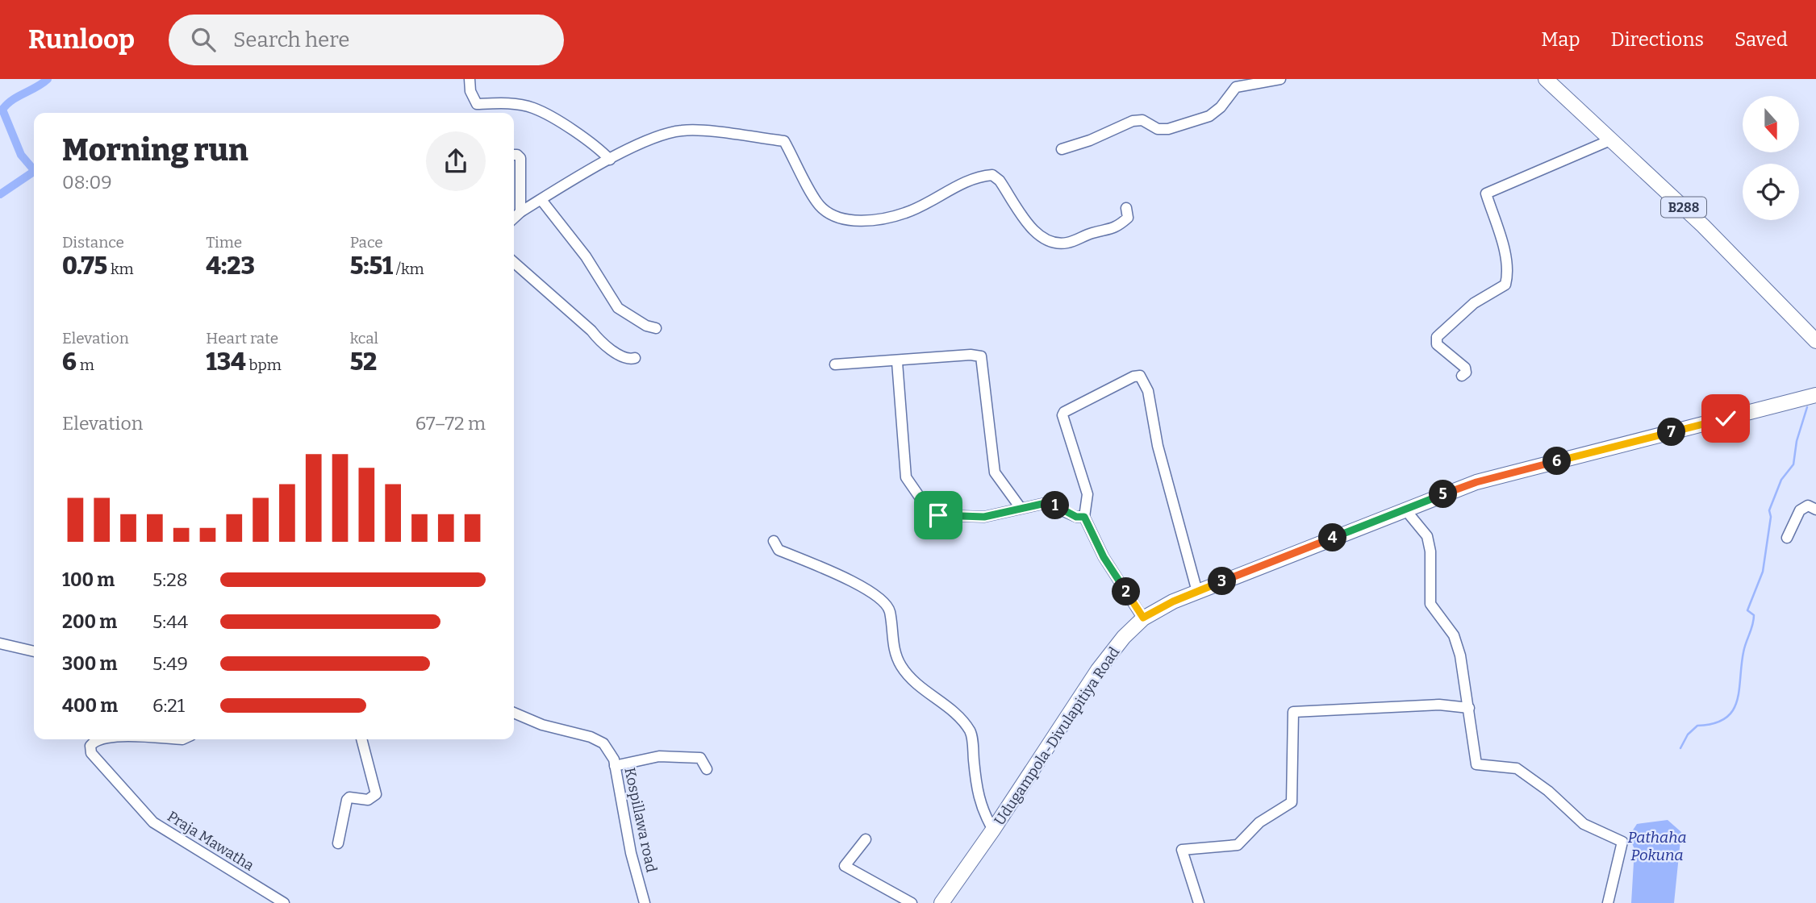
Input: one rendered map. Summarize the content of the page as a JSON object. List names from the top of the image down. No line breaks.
{"streets":{"main road":["B288","Udugampola-Divulapitiya Road"],"street":["Kospillawa road","Praja Mawatha"]},"water":["Pathaha Pokuna"],"north":"bottom","page":{"header":"Runloop","search":"Search here","nav":["Map","Directions","Saved"],"heading":["Morning run","08:09"],"stats":[["Distance","0.75 km"],["Time","4:23"],["Pace","5:51 /km"],["Elevation","6 m"],["Heart rate","134 bpm"],["kcal","52"]],"chart":["Elevation","67–72 m"],"pins":["7","6","5","1","4","3","2"],"list":[{"name":"100 m","note":"5:28"},{"name":"200 m","note":"5:44"},{"name":"300 m","note":"5:49"},{"name":"400 m","note":"6:21"}]}}
